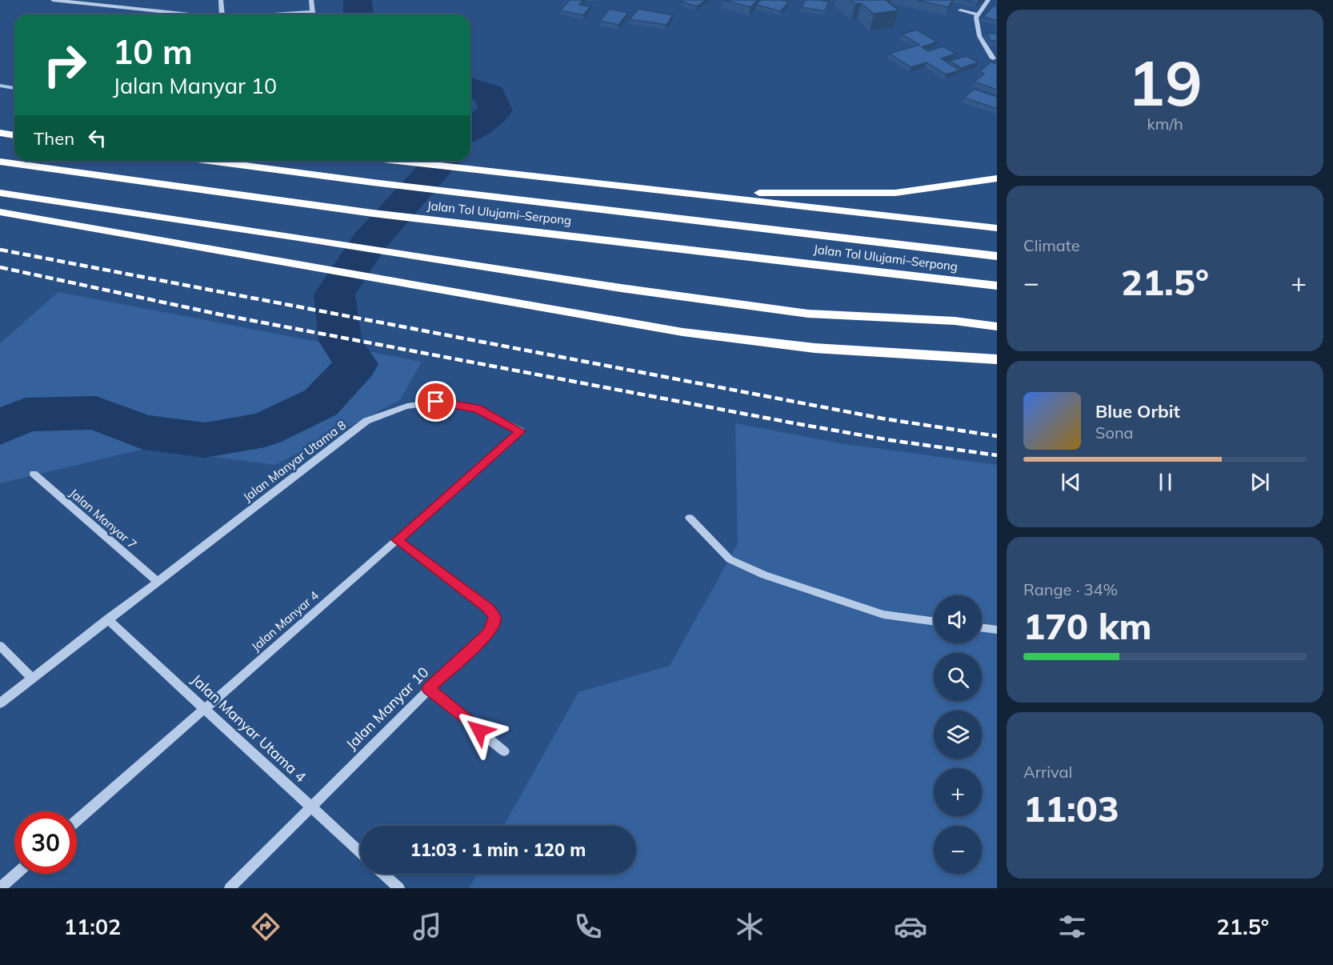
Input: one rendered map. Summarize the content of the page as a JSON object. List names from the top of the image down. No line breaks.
{"streets":{"highway":["Jalan Tol Ulujami–Serpong"],"street":["Jalan Manyar Utama 8","Jalan Manyar 7","Jalan Manyar 4","Jalan Manyar 10","Jalan Manyar Utama 4"]},"crossings":[["Jalan Manyar Utama 8","Jalan Manyar 7"],["Jalan Manyar Utama 8","Jalan Manyar 4"],["Jalan Manyar Utama 8","Jalan Manyar Utama 4"],["Jalan Manyar 4","Jalan Manyar 10"],["Jalan Manyar 4","Jalan Manyar Utama 4"],["Jalan Manyar 10","Jalan Manyar Utama 4"]],"page":{"tile":[["19","km/h"],"Climate",["Range · 34%","170 km"],["Arrival","11:03"]],"turn":["10 m","Jalan Manyar 10"],"then":"Then","heat":["−","21.5°","+"],"song":["Blue Orbit","Sona"],"map_buttons":["+","−"],"limit":"30","trip":"11:03 · 1 min · 120 m","tabs":["11:02","21.5°"]}}
